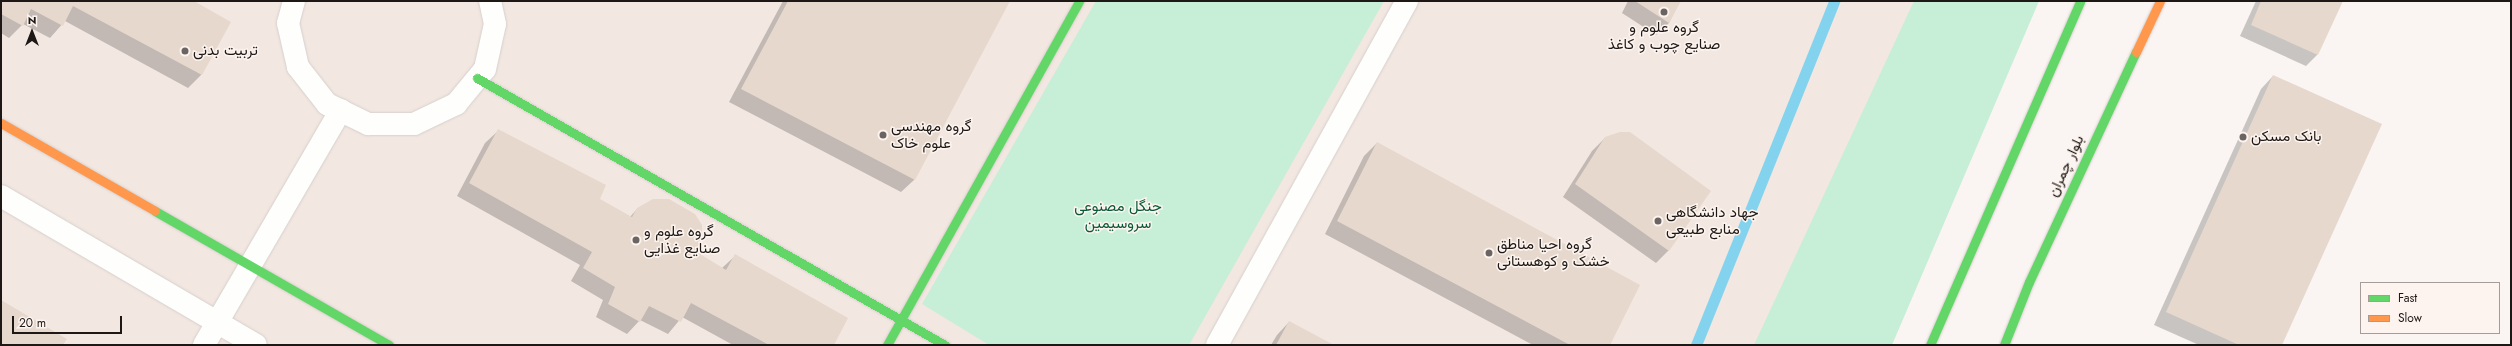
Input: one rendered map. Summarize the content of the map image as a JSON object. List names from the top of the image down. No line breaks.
{"streets":{"street":["بلوار چمران"]},"parks":["جنگل مصنوعی سروسیمین"],"places":["گروه علوم و صنایع چوب و کاغذ","تربیت بدنی","گروه مهندسی علوم خاک","بانک مسکن","جهاد دانشگاهی منابع طبیعی","گروه علوم و صنایع غذایی","گروه احیا مناطق خشک و کوهستانی"],"legend":["Fast","Slow"],"scale_bar":"20 m","north":"top"}
